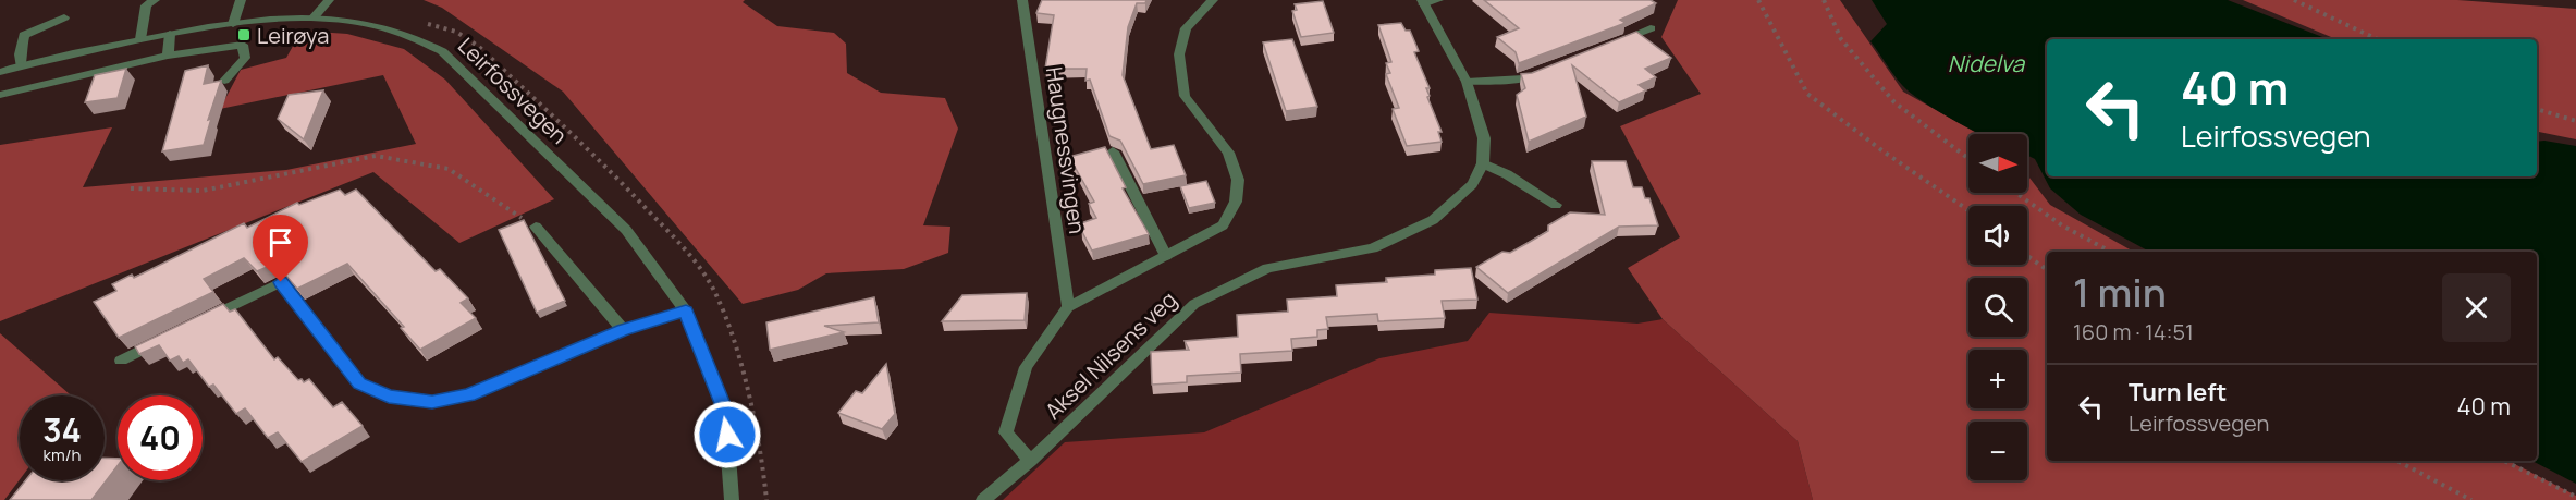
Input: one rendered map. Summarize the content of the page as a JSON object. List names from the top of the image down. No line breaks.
{"streets":{"street":["Leirfossvegen","Haugnessvingen","Aksel Nilsens veg"]},"water":["Nidelva"],"places":{"transit":["Leirøya"]},"north":"right","page":{"turn":["40 m","Leirfossvegen"],"map_buttons":["+","−"],"heading":["1 min","160 m · 14:51"],"list":[{"name":"Turn left","note":"Leirfossvegen","value":"40 m"}],"speed":"34 km/h","limit":"40"}}
